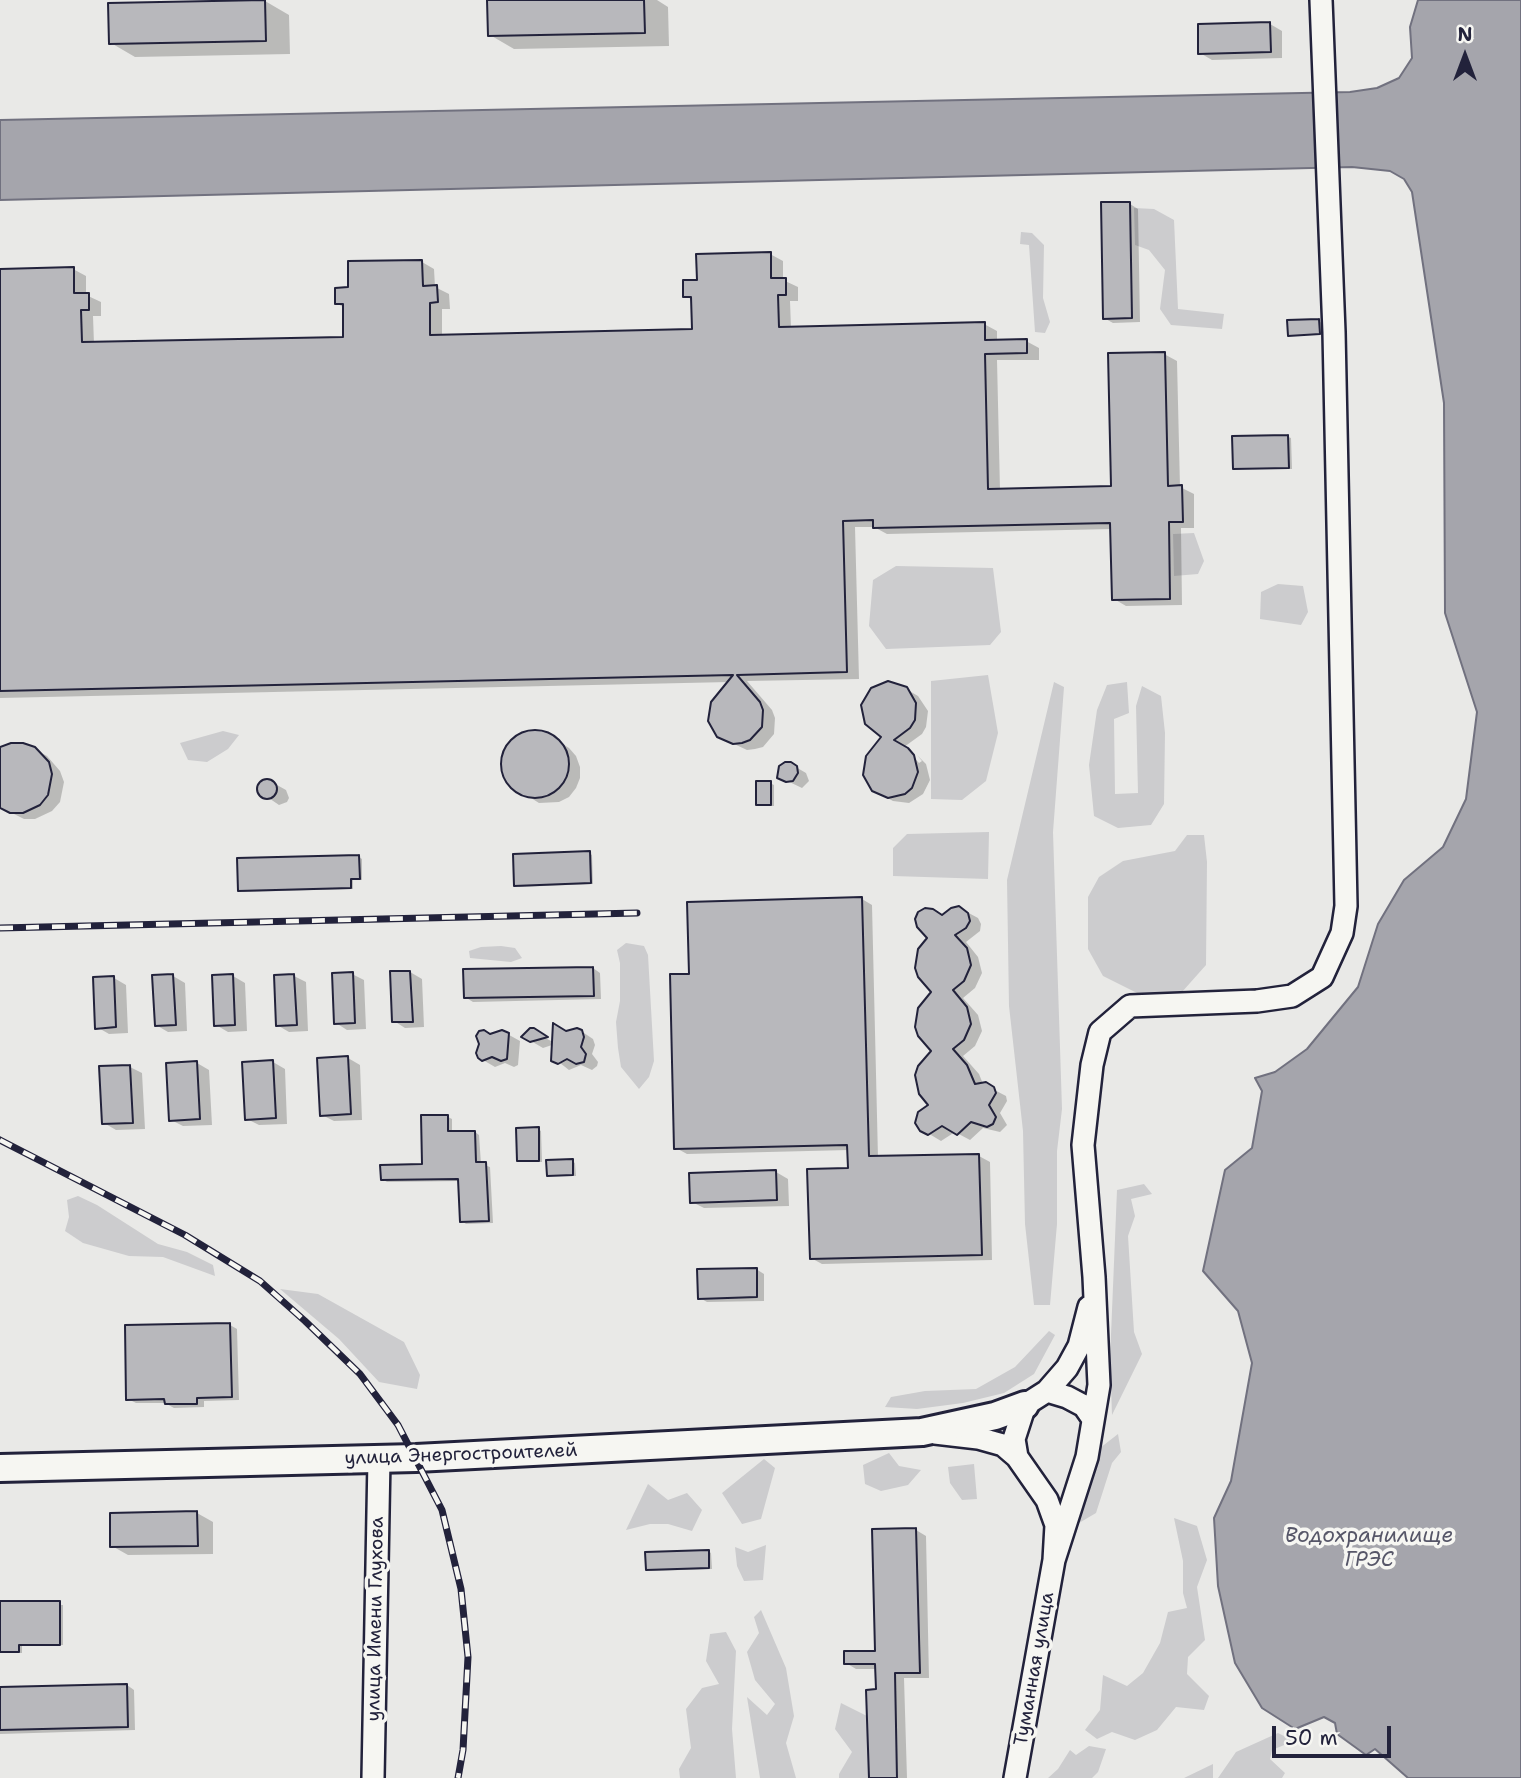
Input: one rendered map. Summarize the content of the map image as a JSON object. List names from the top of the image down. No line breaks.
{"streets":{"main road":["улица Энергостроителей"],"street":["улица Имени Глухова","Туманная улица"]},"crossings":[["улица Энергостроителей","улица Имени Глухова"]],"water":["Водохранилище ГРЭС"],"scale_bar":"50 m","north":"top"}
